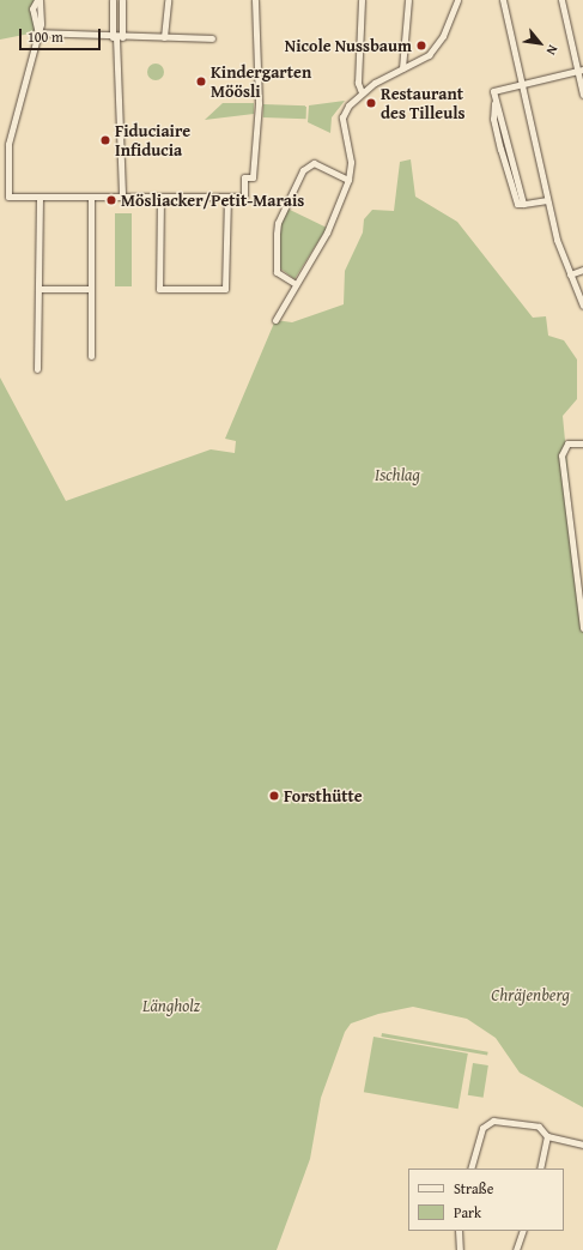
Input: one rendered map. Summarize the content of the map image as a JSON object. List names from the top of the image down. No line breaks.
{"parks":["Ischlag","Chräjenberg","Längholz"],"places":["Nicole Nussbaum","Kindergarten Möösli","Restaurant des Tilleuls","Fiduciaire Infiducia","Mösliacker/Petit-Marais","Forsthütte"],"legend":["Straße","Park"],"scale_bar":"100 m","north":"bottom right"}
